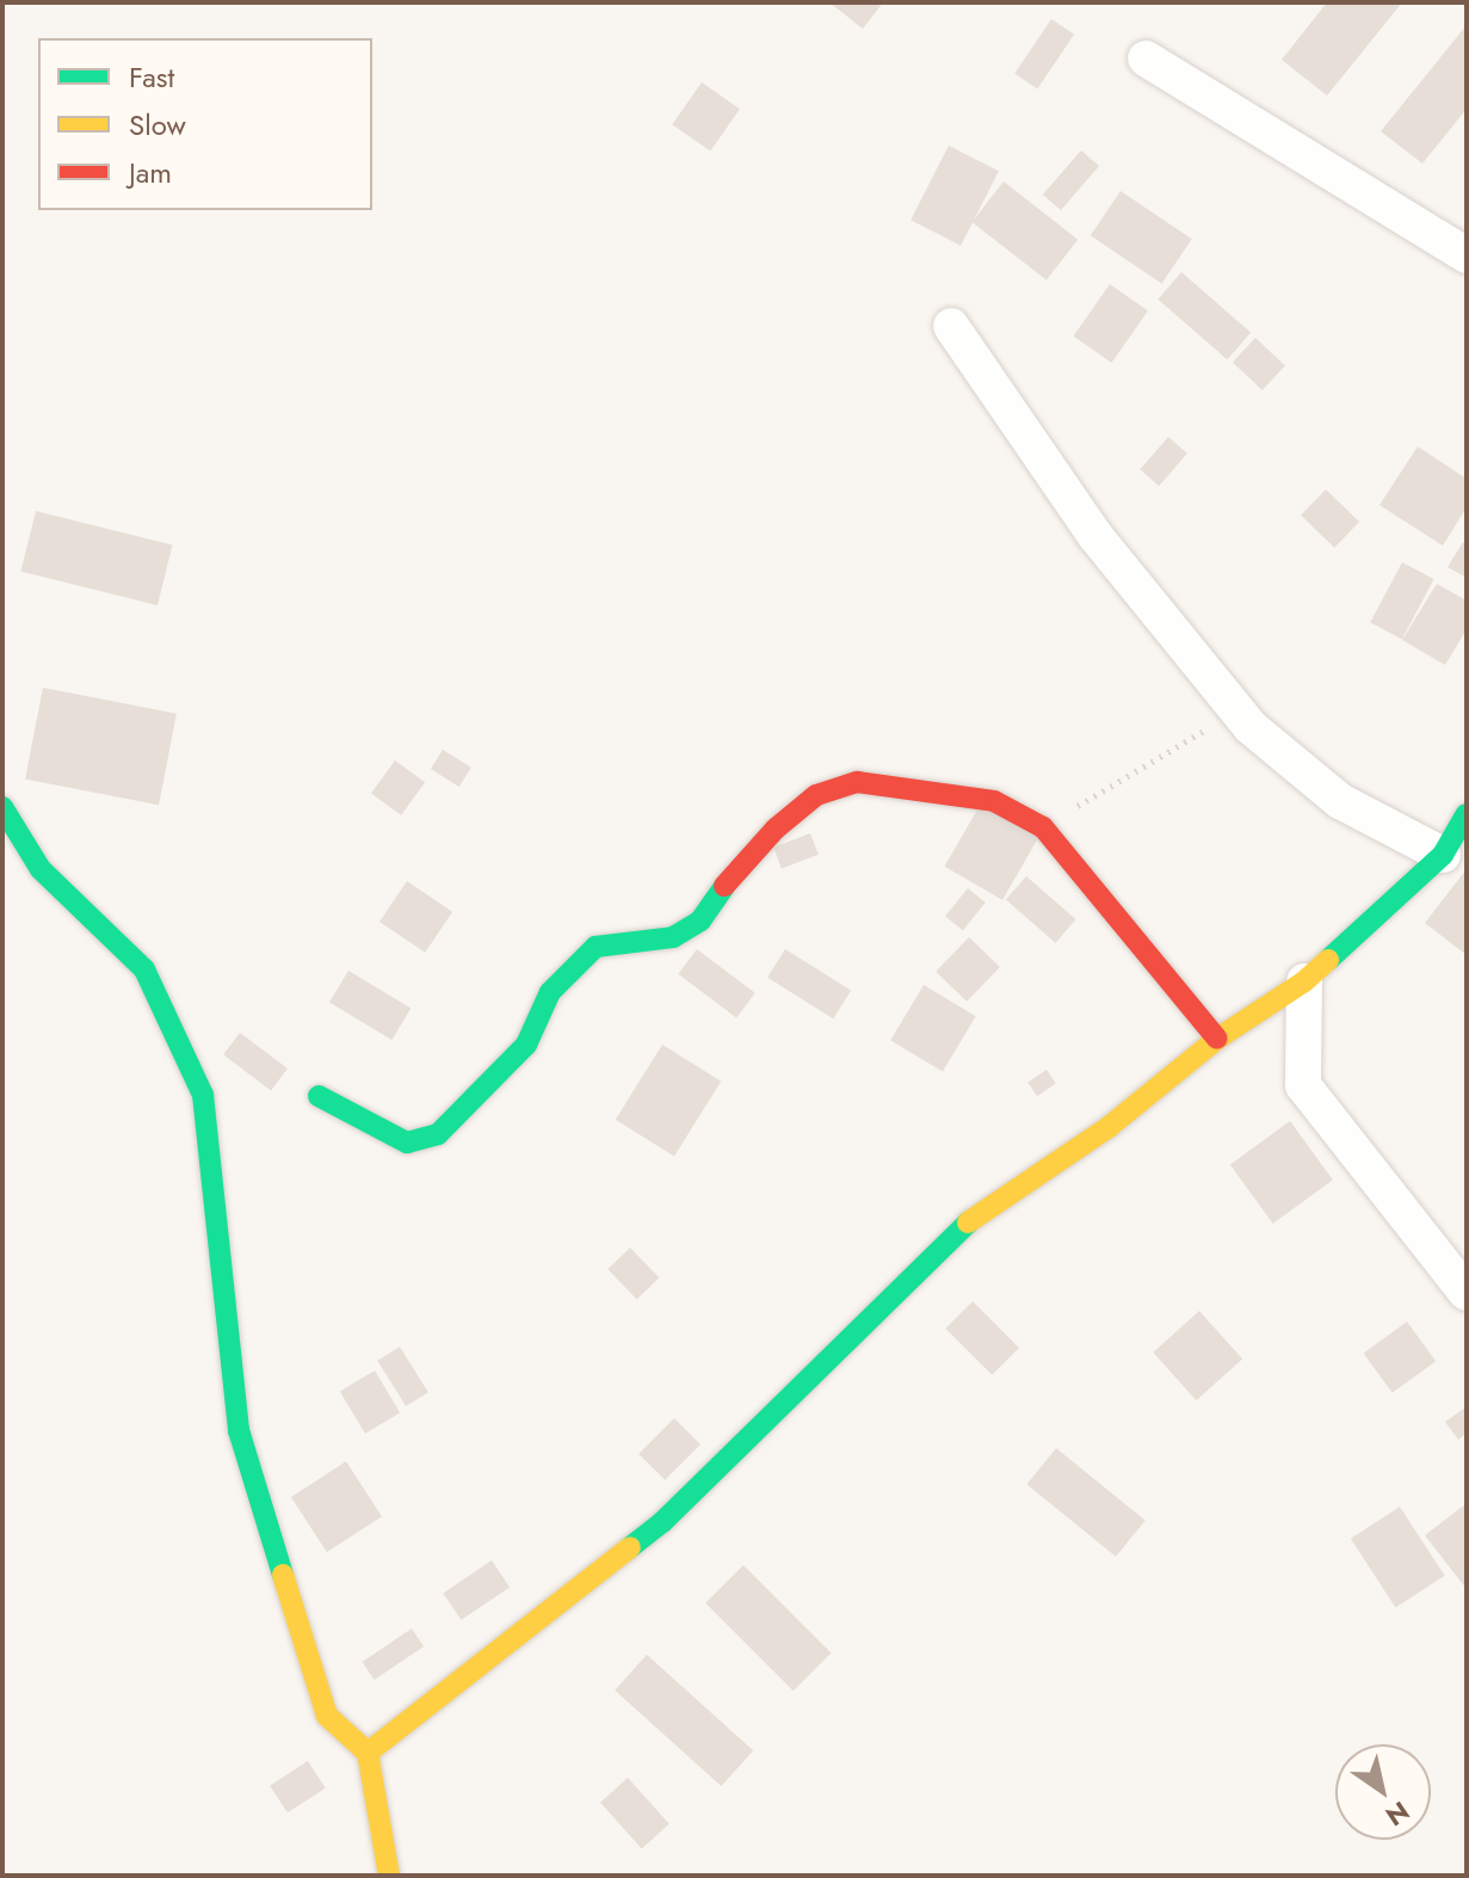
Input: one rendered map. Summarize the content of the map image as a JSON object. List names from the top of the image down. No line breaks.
{"legend":["Fast","Slow","Jam"],"north":"bottom right"}
